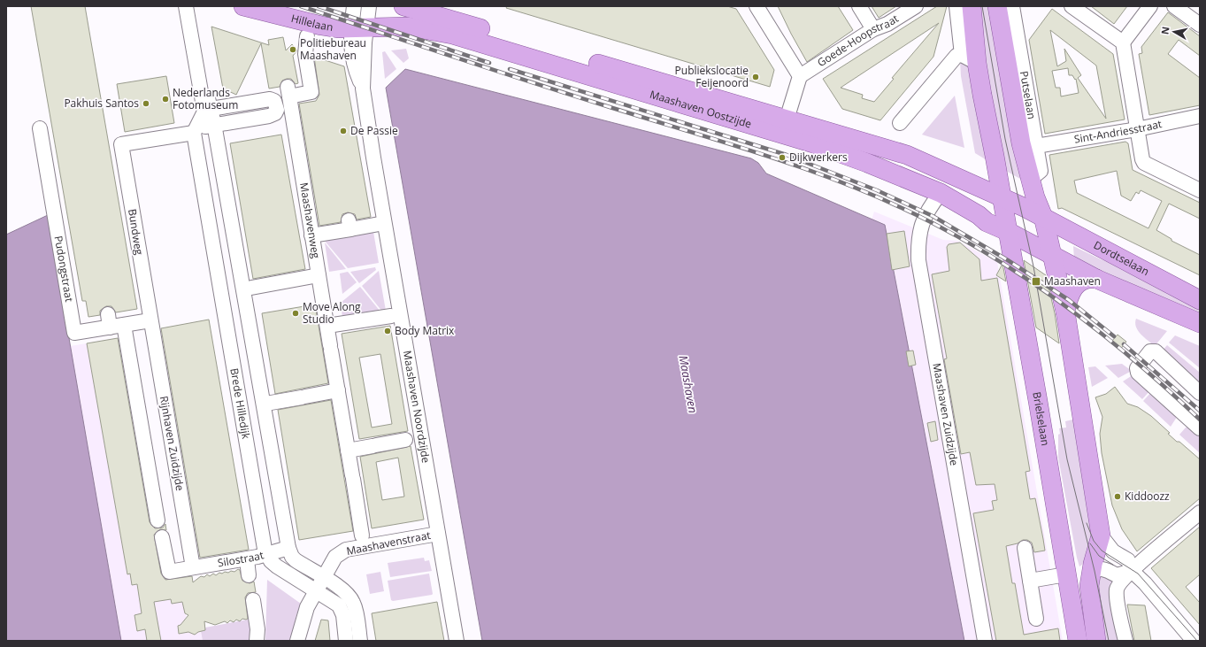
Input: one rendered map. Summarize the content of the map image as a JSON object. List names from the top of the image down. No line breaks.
{"streets":{"main road":["Hillelaan","Putselaan","Maashaven Oostzijde","Dordtselaan","Brielselaan"],"street":["Goede-Hoopstraat","Sint-Andriesstraat","Maashavenweg","Bundweg","Pudongstraat","Brede Hilledijk","Maashaven Noordzijde","Maashaven Zuidzijde","Rijnhaven Zuidzijde","Maashavenstraat","Silostraat"]},"crossings":[["Hillelaan","Maashaven Oostzijde"],["Hillelaan","Maashaven Noordzijde"],["Putselaan","Sint-Andriesstraat"],["Putselaan","Dordtselaan"],["Maashaven Oostzijde","Maashaven Noordzijde"],["Maashaven Oostzijde","Maashaven Zuidzijde"],["Maashaven Oostzijde","Brielselaan"],["Bundweg","Pudongstraat"],["Bundweg","Brede Hilledijk"],["Bundweg","Rijnhaven Zuidzijde"],["Pudongstraat","Rijnhaven Zuidzijde"],["Brede Hilledijk","Silostraat"],["Maashaven Noordzijde","Maashavenstraat"],["Rijnhaven Zuidzijde","Silostraat"]],"water":["Maashaven"],"places":{"other":["Politiebureau Maashaven","Publiekslocatie Feijenoord","Nederlands Fotomuseum","Pakhuis Santos","De Passie","Dijkwerkers","Move Along Studio","Body Matrix","Kiddoozz"],"transit":["Maashaven"]},"north":"left"}
